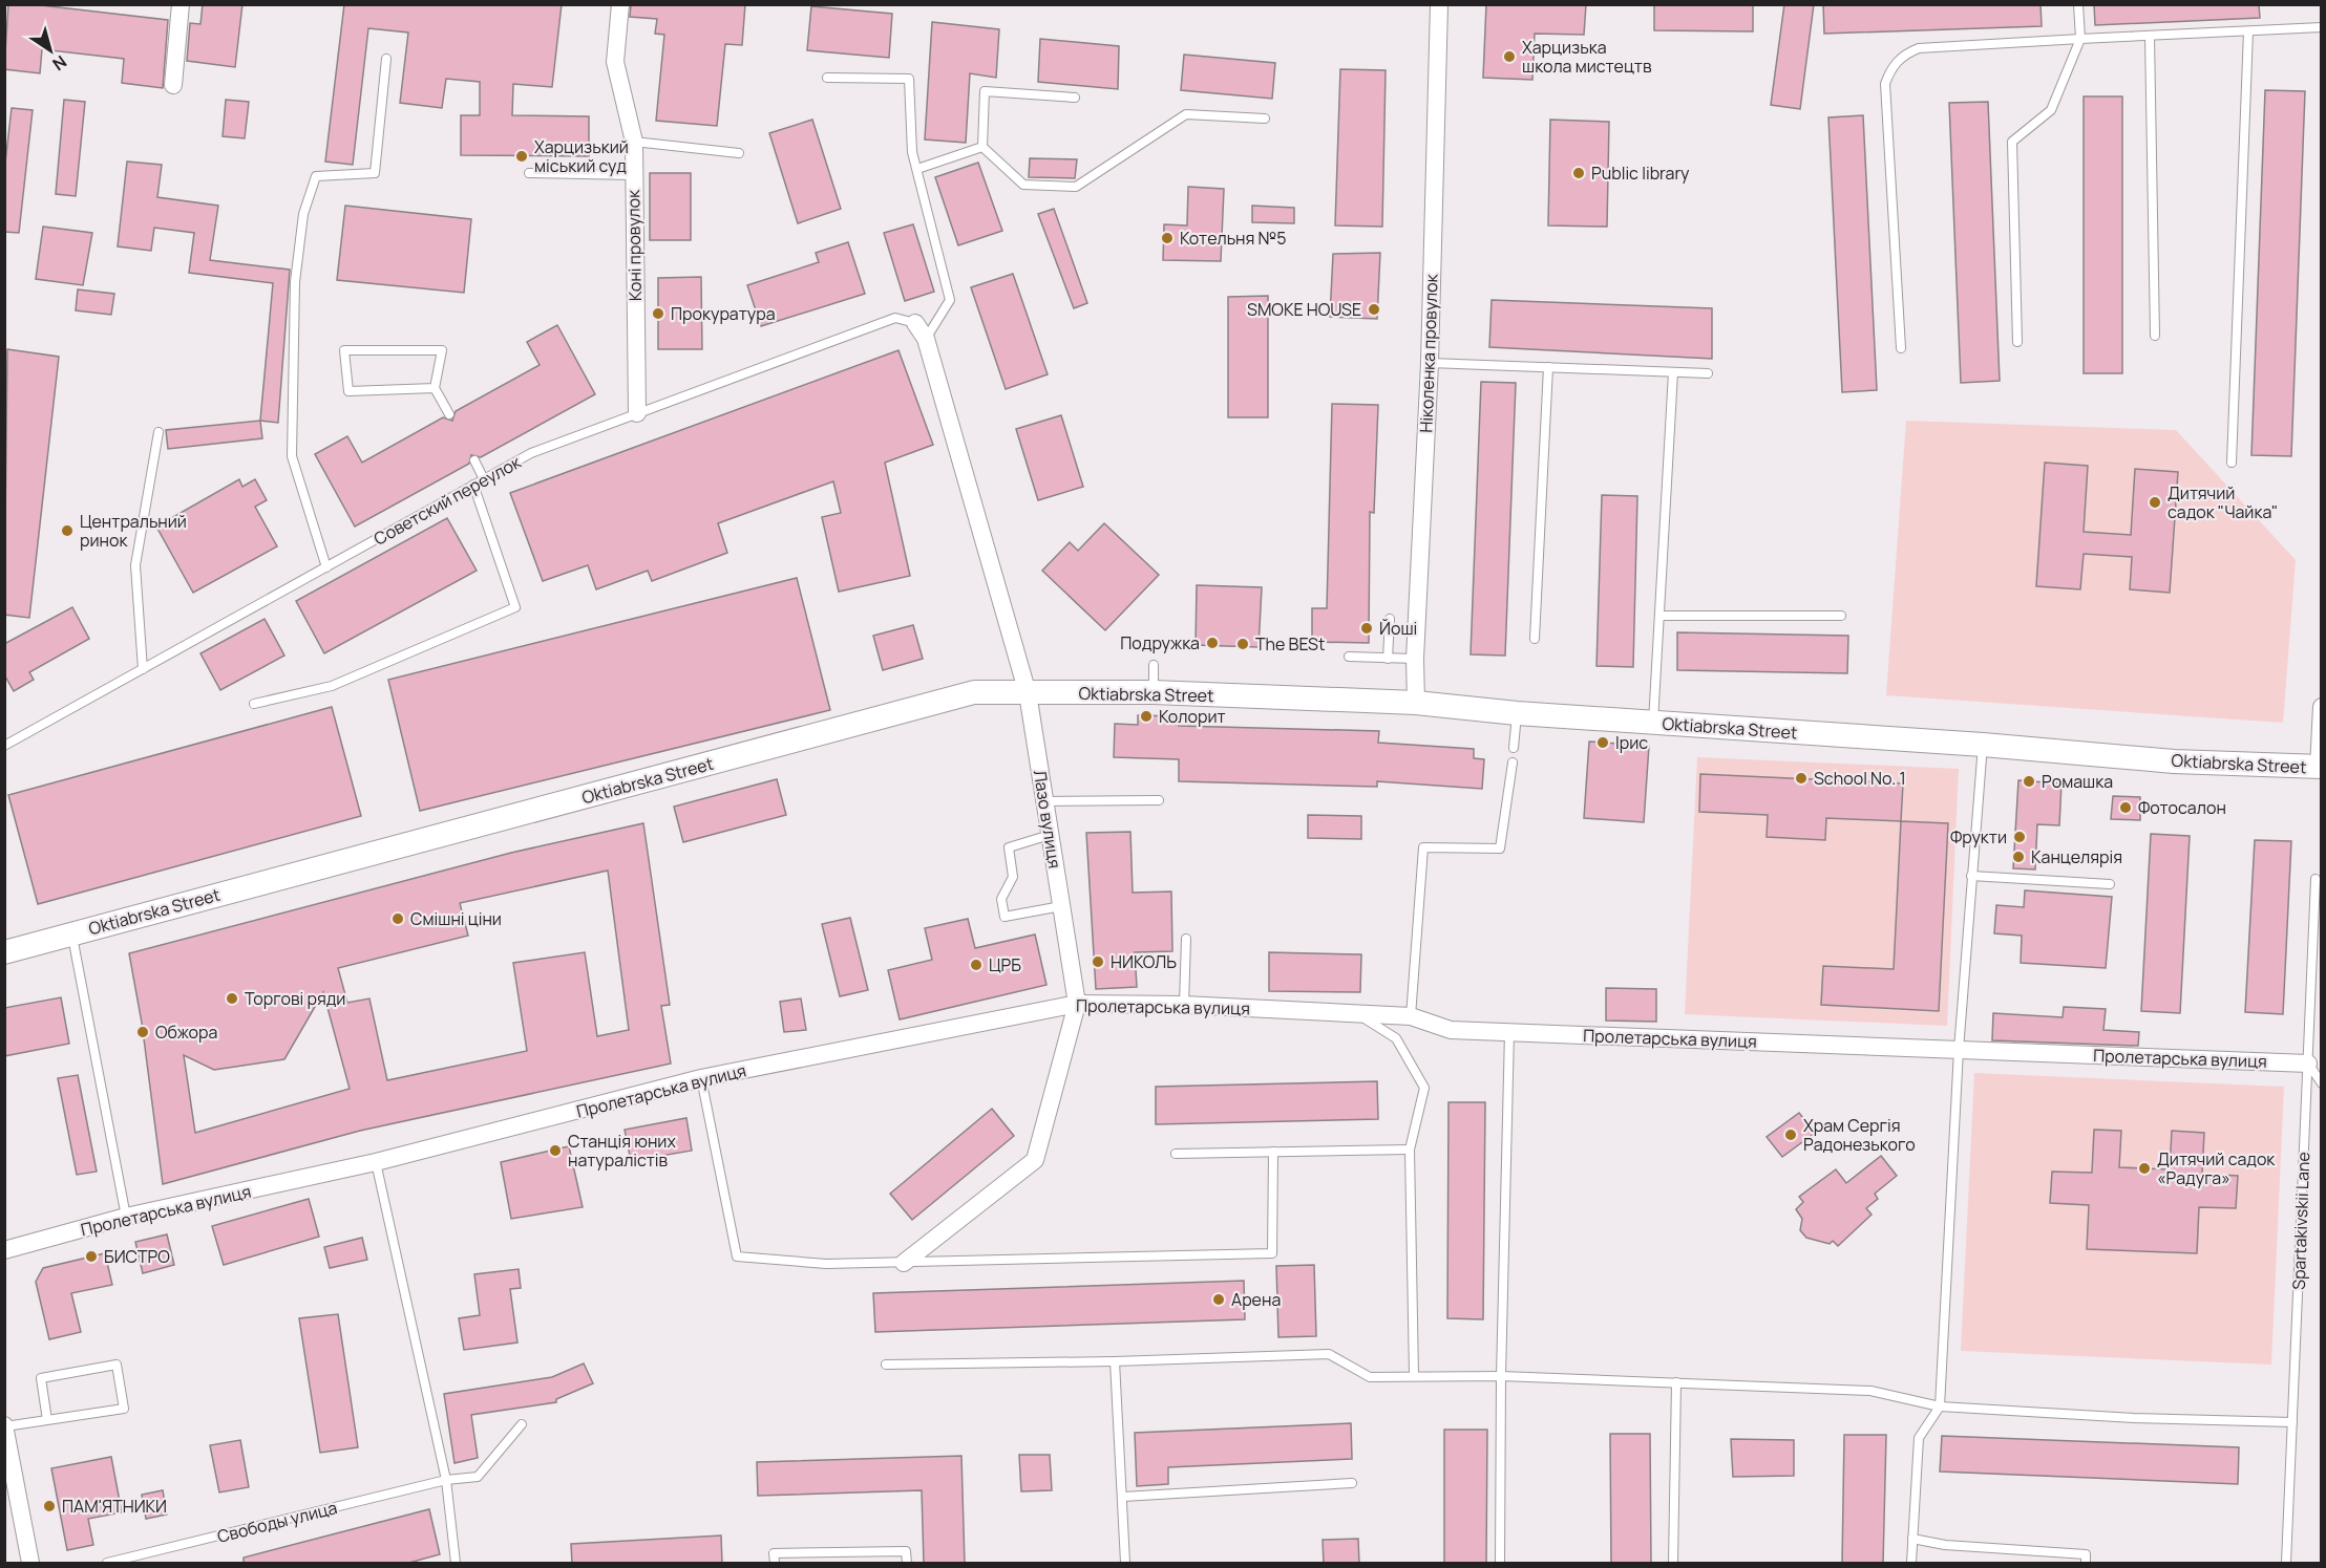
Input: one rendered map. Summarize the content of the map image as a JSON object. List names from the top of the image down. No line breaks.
{"streets":{"main road":["Oktiabrska Street"],"street":["Коні провулок","Ніколенка провулок","Лазо вулиця","Пролетарська вулиця"],"lane":["Советский переулок","Spartakivskii Lane","Свободы улица"]},"crossings":[["Коні провулок","Советский переулок"],["Ніколенка провулок","Oktiabrska Street"],["Советский переулок","Лазо вулиця"],["Oktiabrska Street","Лазо вулиця"],["Лазо вулиця","Пролетарська вулиця"],["Пролетарська вулиця","Spartakivskii Lane"]],"places":["Харцизька школа мистецтв","Харцизький міський суд","Public library","Котельня №5","SMOKE HOUSE","Прокуратура","Дитячий садок \"Чайка\"","Центральний ринок","Йоші","Подружка","The BESt","Колорит","Ірис","School No. 1","Ромашка","Фотосалон","Фрукти","Канцелярія","Смішні ціни","НИКОЛЬ","ЦРБ","Торгові ряди","Обжора","Храм Сергія Радонезького","Станція юних натуралістів","Дитячий садок «Радуга»","БИСТРО","Арена","ПАМ'ЯТНИКИ"],"north":"bottom right"}
